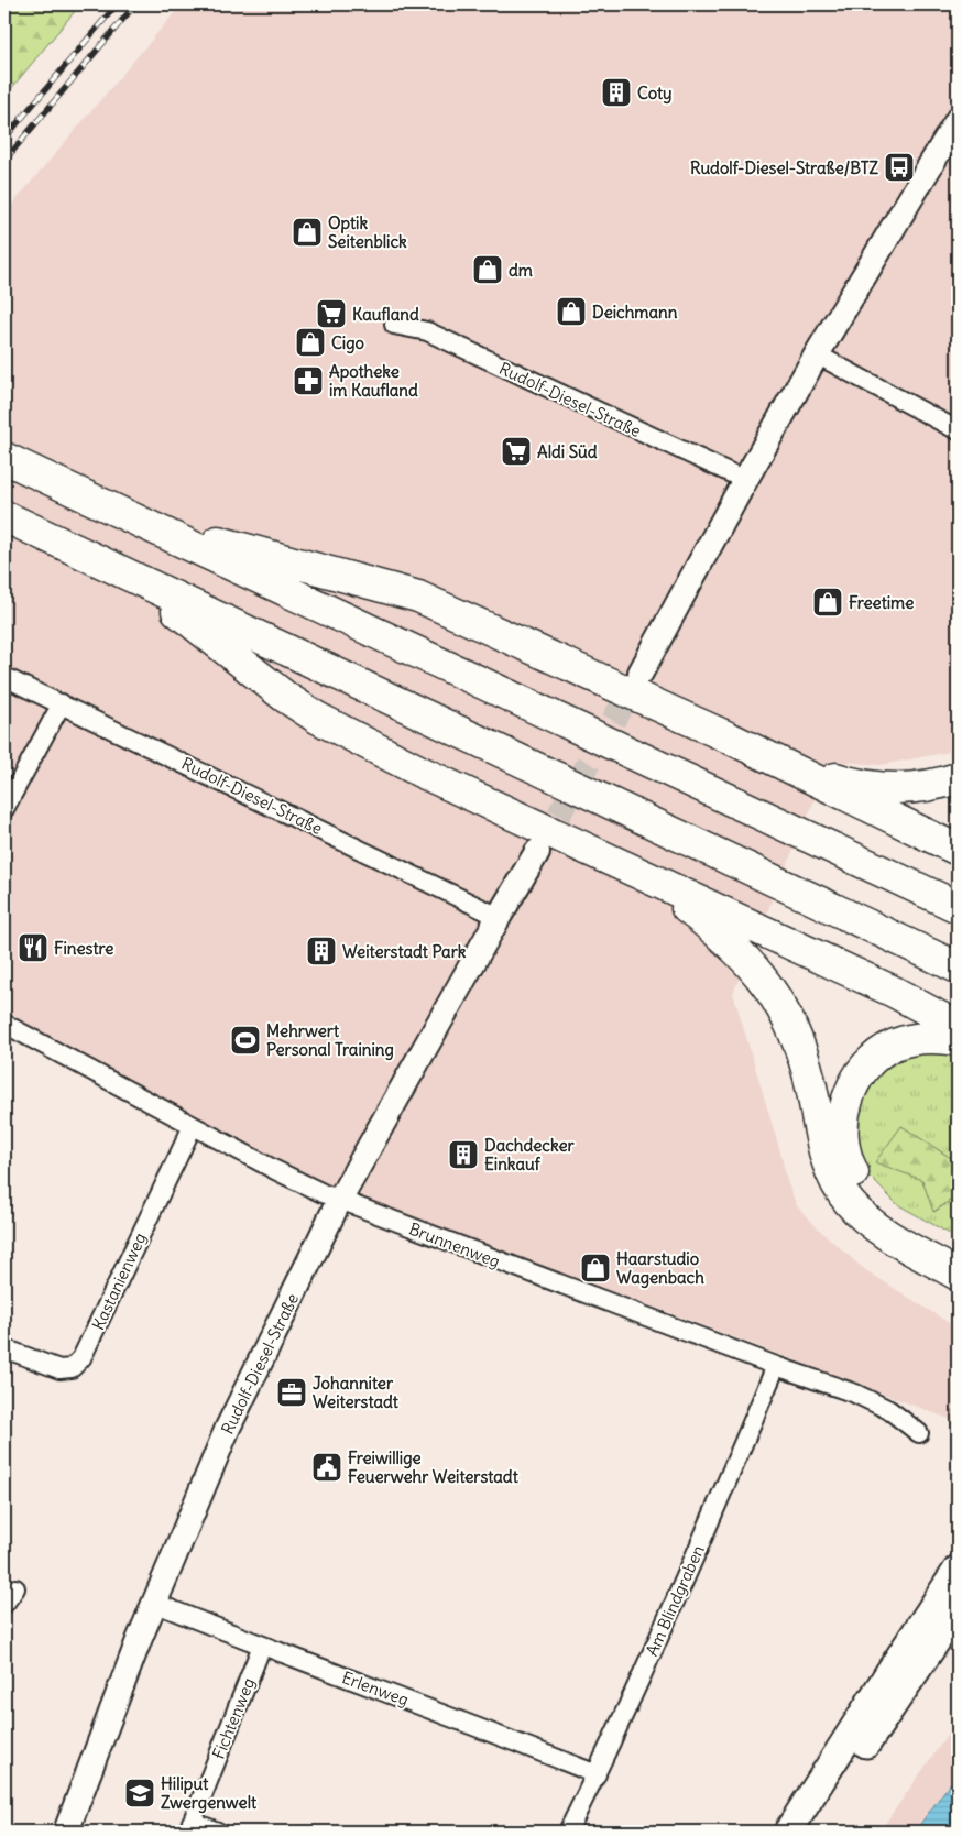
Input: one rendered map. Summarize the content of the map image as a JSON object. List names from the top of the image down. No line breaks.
{"streets":{"street":["Rudolf-Diesel-Straße","Brunnenweg","Kastanienweg","Am Blindgraben","Erlenweg","Fichtenweg"]},"crossings":[["Rudolf-Diesel-Straße","Brunnenweg"],["Rudolf-Diesel-Straße","Erlenweg"],["Brunnenweg","Kastanienweg"],["Brunnenweg","Am Blindgraben"],["Am Blindgraben","Erlenweg"],["Erlenweg","Fichtenweg"]],"places":{"building":["Coty","Weiterstadt Park","Dachdecker Einkauf"],"bus stop":["Rudolf-Diesel-Straße/BTZ"],"shop":["Optik Seitenblick","dm","Deichmann","Cigo","Freetime","Haarstudio Wagenbach"],"supermarket":["Kaufland","Aldi Süd"],"pharmacy":["Apotheke im Kaufland"],"restaurant":["Finestre"],"sports":["Mehrwert Personal Training"],"office":["Johanniter Weiterstadt"],"public building":["Freiwillige Feuerwehr Weiterstadt"],"school or university":["Hiliput Zwergenwelt"]}}
